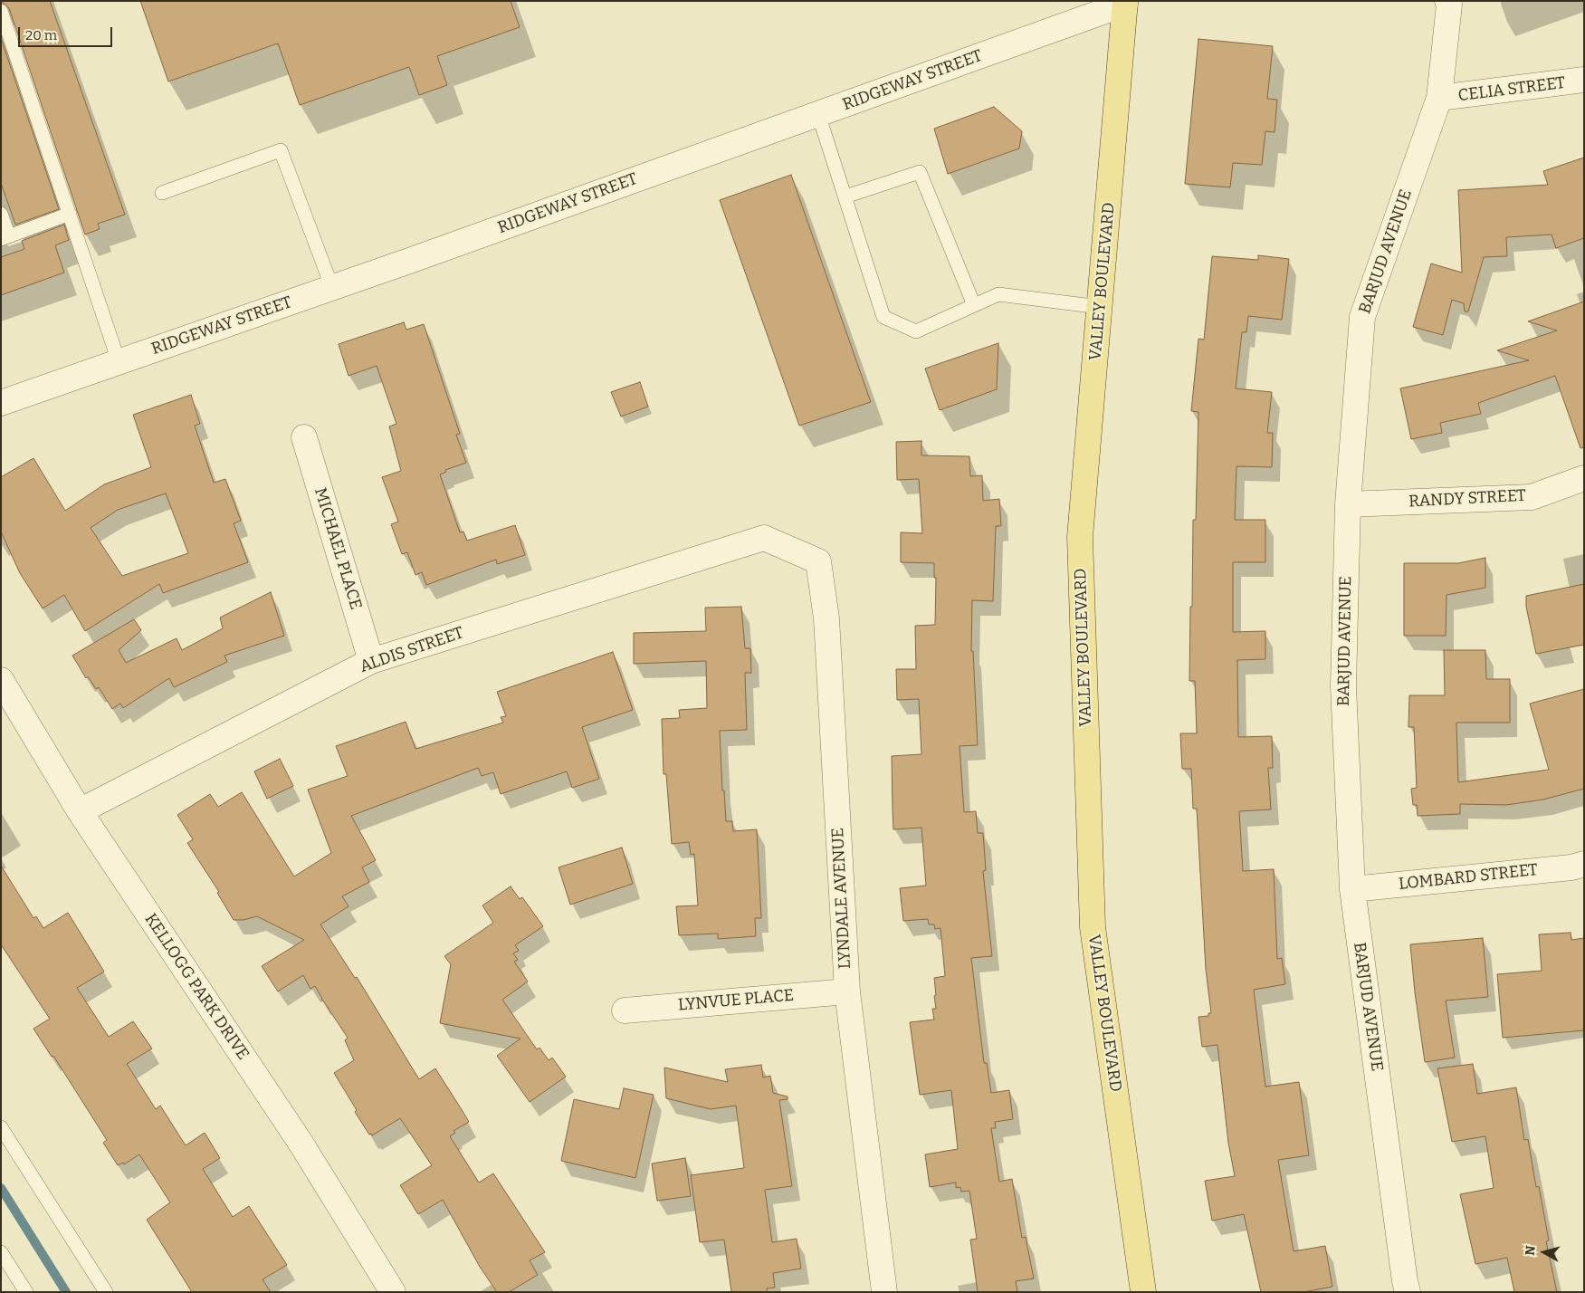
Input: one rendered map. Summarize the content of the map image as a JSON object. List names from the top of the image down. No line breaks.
{"streets":{"main road":["VALLEY BOULEVARD"],"street":["RIDGEWAY STREET","CELIA STREET","BARJUD AVENUE","RANDY STREET","MICHAEL PLACE","ALDIS STREET","LOMBARD STREET","LYNDALE AVENUE","KELLOGG PARK DRIVE","LYNVUE PLACE"]},"crossings":[["RIDGEWAY STREET","VALLEY BOULEVARD"],["CELIA STREET","BARJUD AVENUE"],["BARJUD AVENUE","RANDY STREET"],["BARJUD AVENUE","LOMBARD STREET"],["MICHAEL PLACE","ALDIS STREET"],["ALDIS STREET","LYNDALE AVENUE"],["ALDIS STREET","KELLOGG PARK DRIVE"],["LYNDALE AVENUE","LYNVUE PLACE"]],"scale_bar":"20 m","north":"left"}
